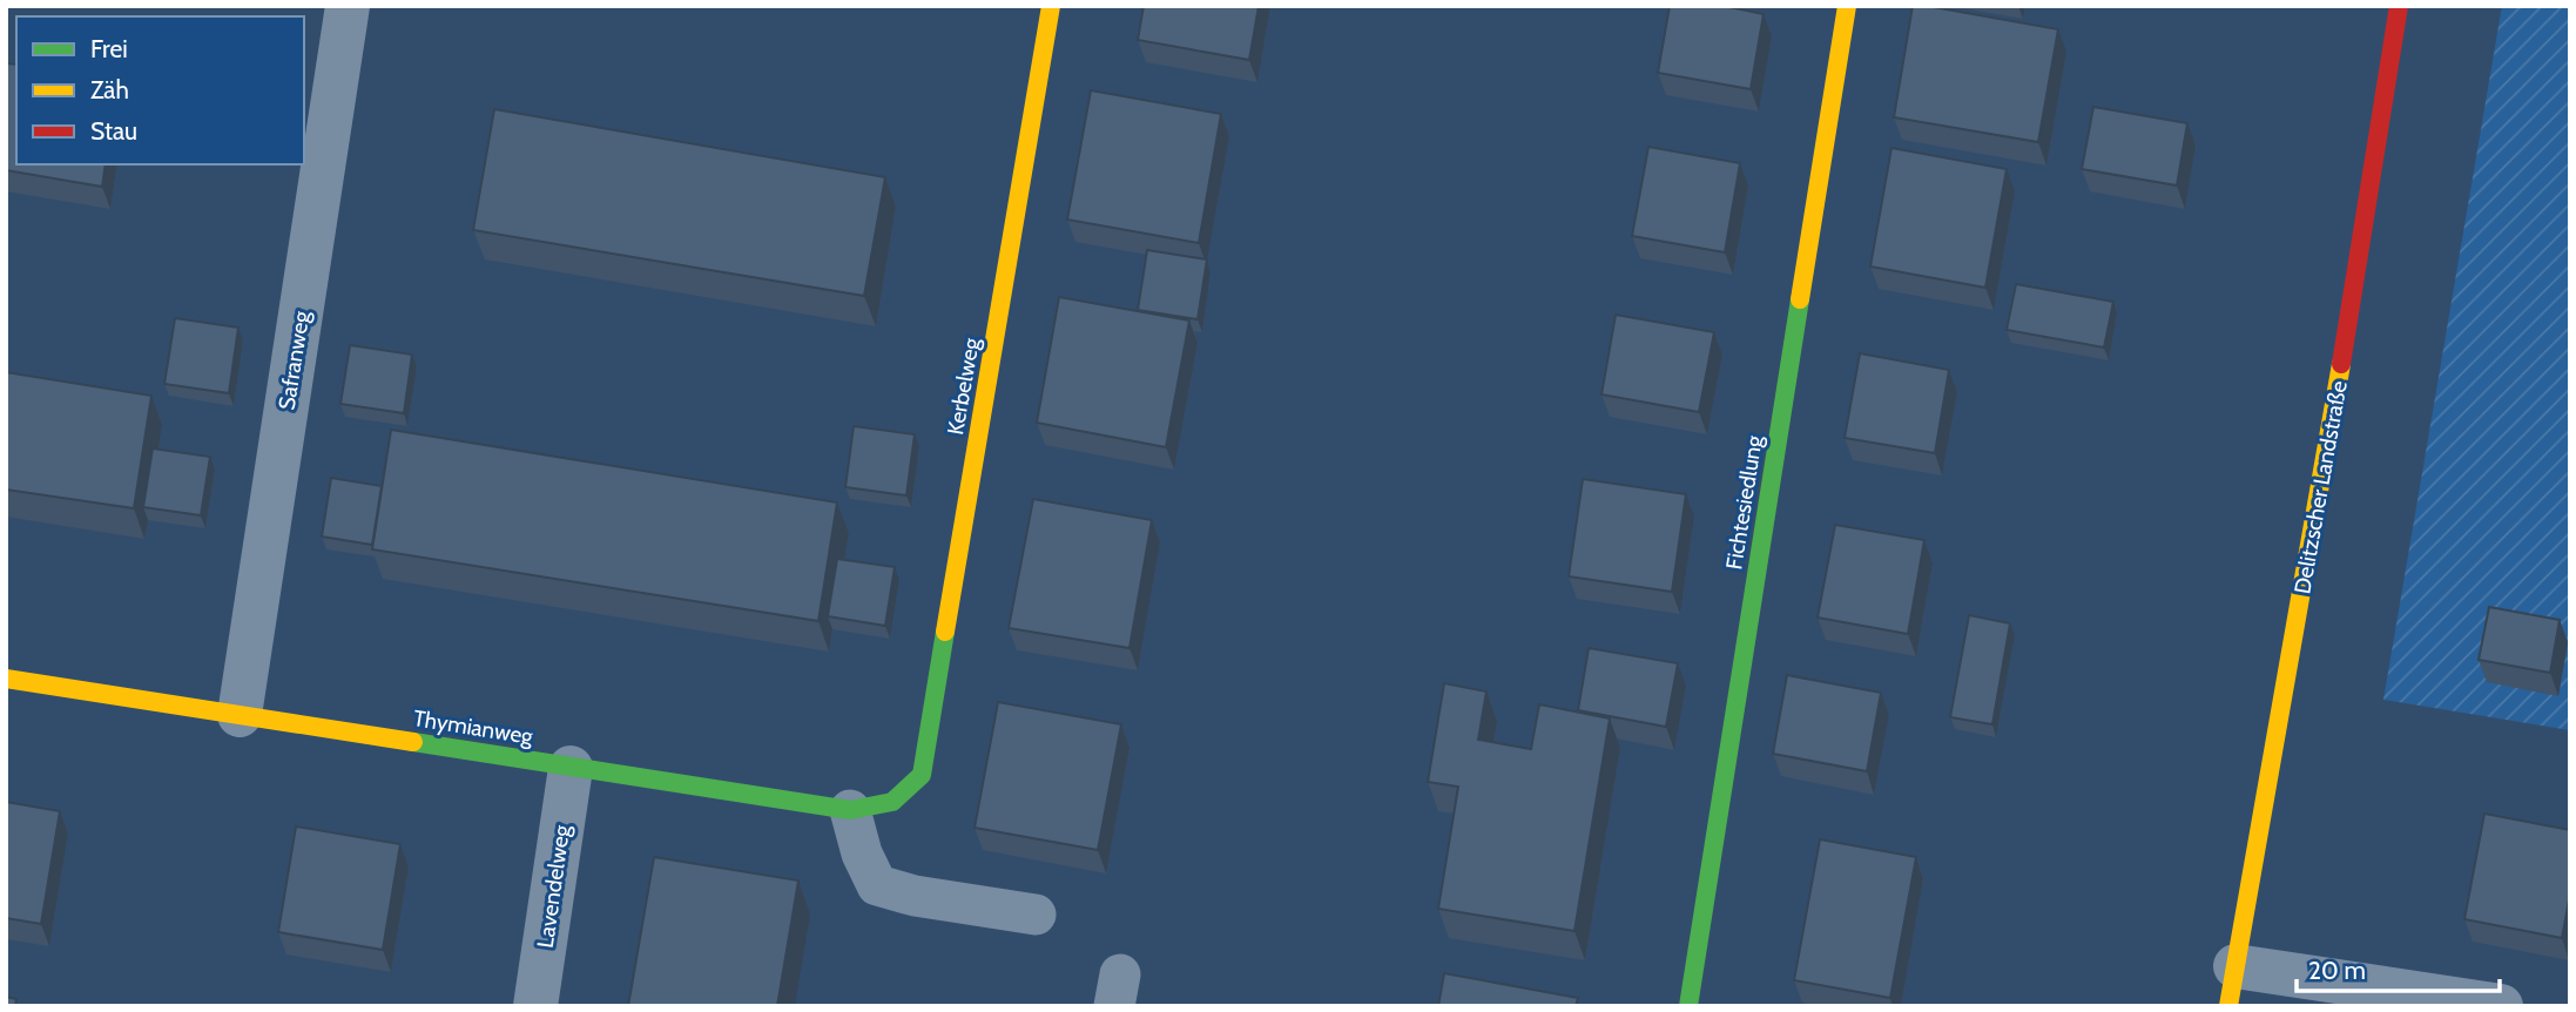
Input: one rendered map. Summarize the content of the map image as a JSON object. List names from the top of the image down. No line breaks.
{"streets":{"street":["Safranweg","Kerbelweg","Delitzscher Landstraße","Fichtesiedlung","Thymianweg","Lavendelweg"]},"crossings":[["Safranweg","Thymianweg"],["Kerbelweg","Thymianweg"],["Thymianweg","Lavendelweg"]],"legend":["Frei","Zäh","Stau"],"scale_bar":"20 m"}
